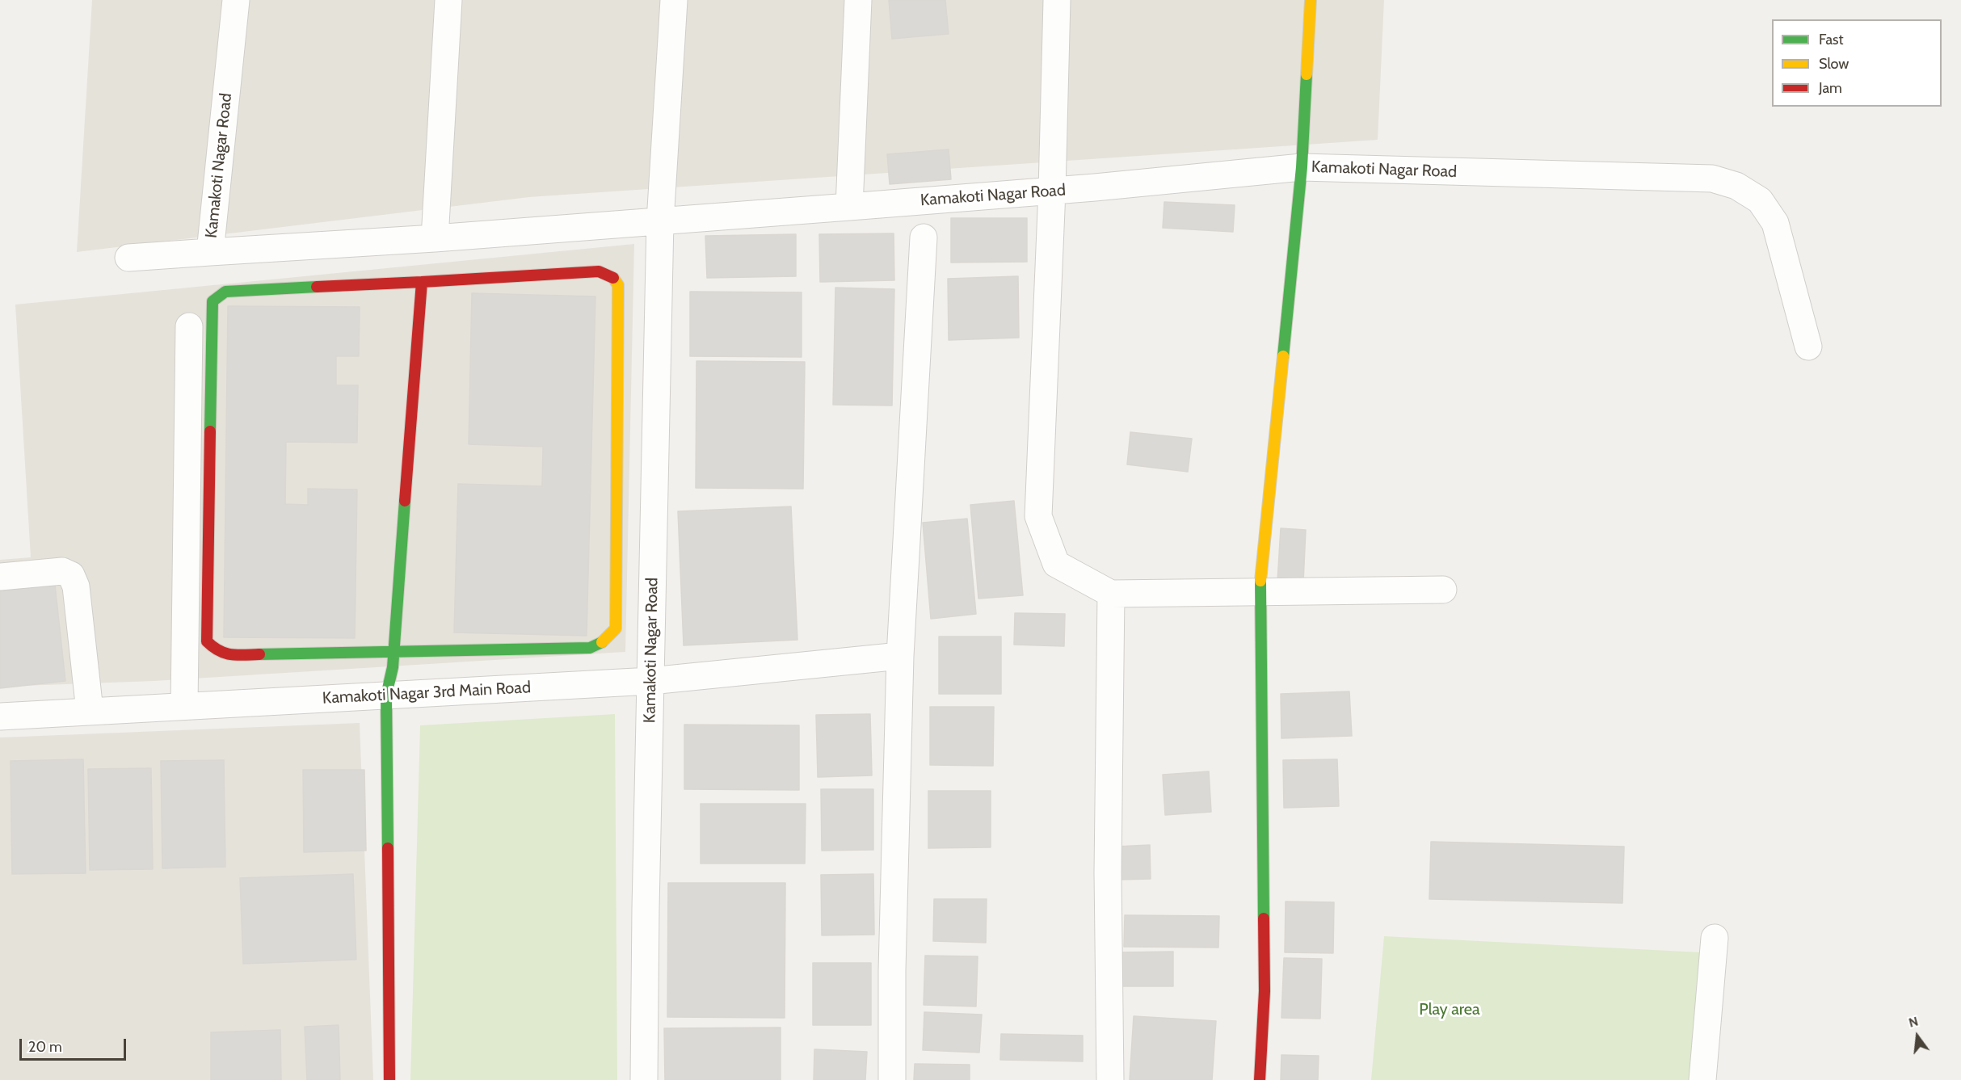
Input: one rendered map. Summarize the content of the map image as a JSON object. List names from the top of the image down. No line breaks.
{"streets":{"street":["Kamakoti Nagar Road","Kamakoti Nagar 3rd Main Road"]},"crossings":[["Kamakoti Nagar Road","Kamakoti Nagar 3rd Main Road"]],"parks":["Play area"],"legend":["Fast","Slow","Jam"],"scale_bar":"20 m","north":"top"}
